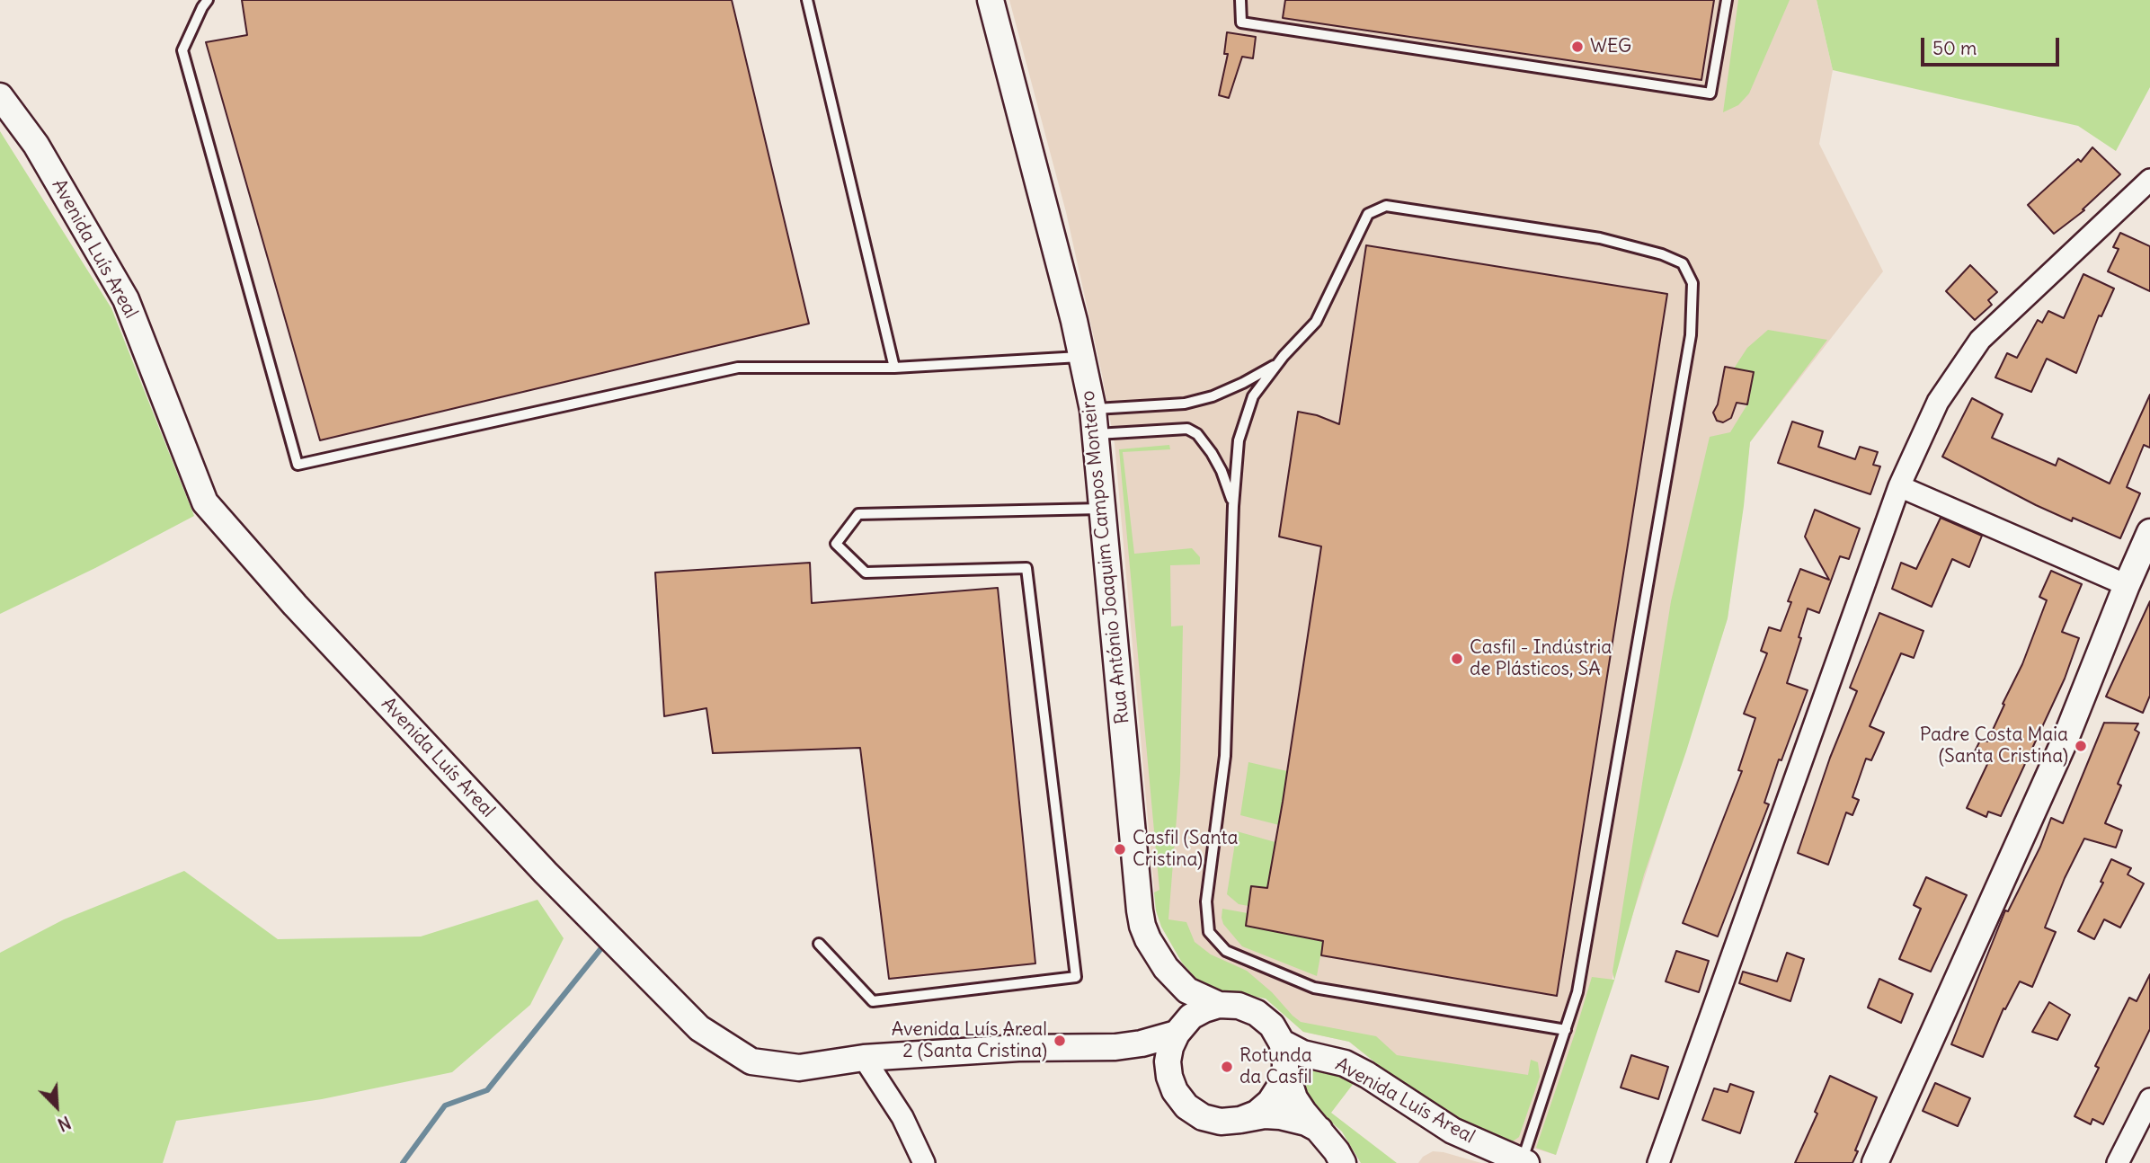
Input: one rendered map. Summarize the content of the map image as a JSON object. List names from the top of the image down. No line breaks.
{"streets":{"street":["Avenida Luís Areal","Rua António Joaquim Campos Monteiro"]},"crossings":[["Avenida Luís Areal","Rua António Joaquim Campos Monteiro"]],"places":["WEG","Casfil - Indústria de Plásticos, SA","Padre Costa Maia (Santa Cristina)","Casfil (Santa Cristina)","Avenida Luís Areal 2 (Santa Cristina)","Rotunda da Casfil"],"scale_bar":"50 m","north":"bottom right"}
